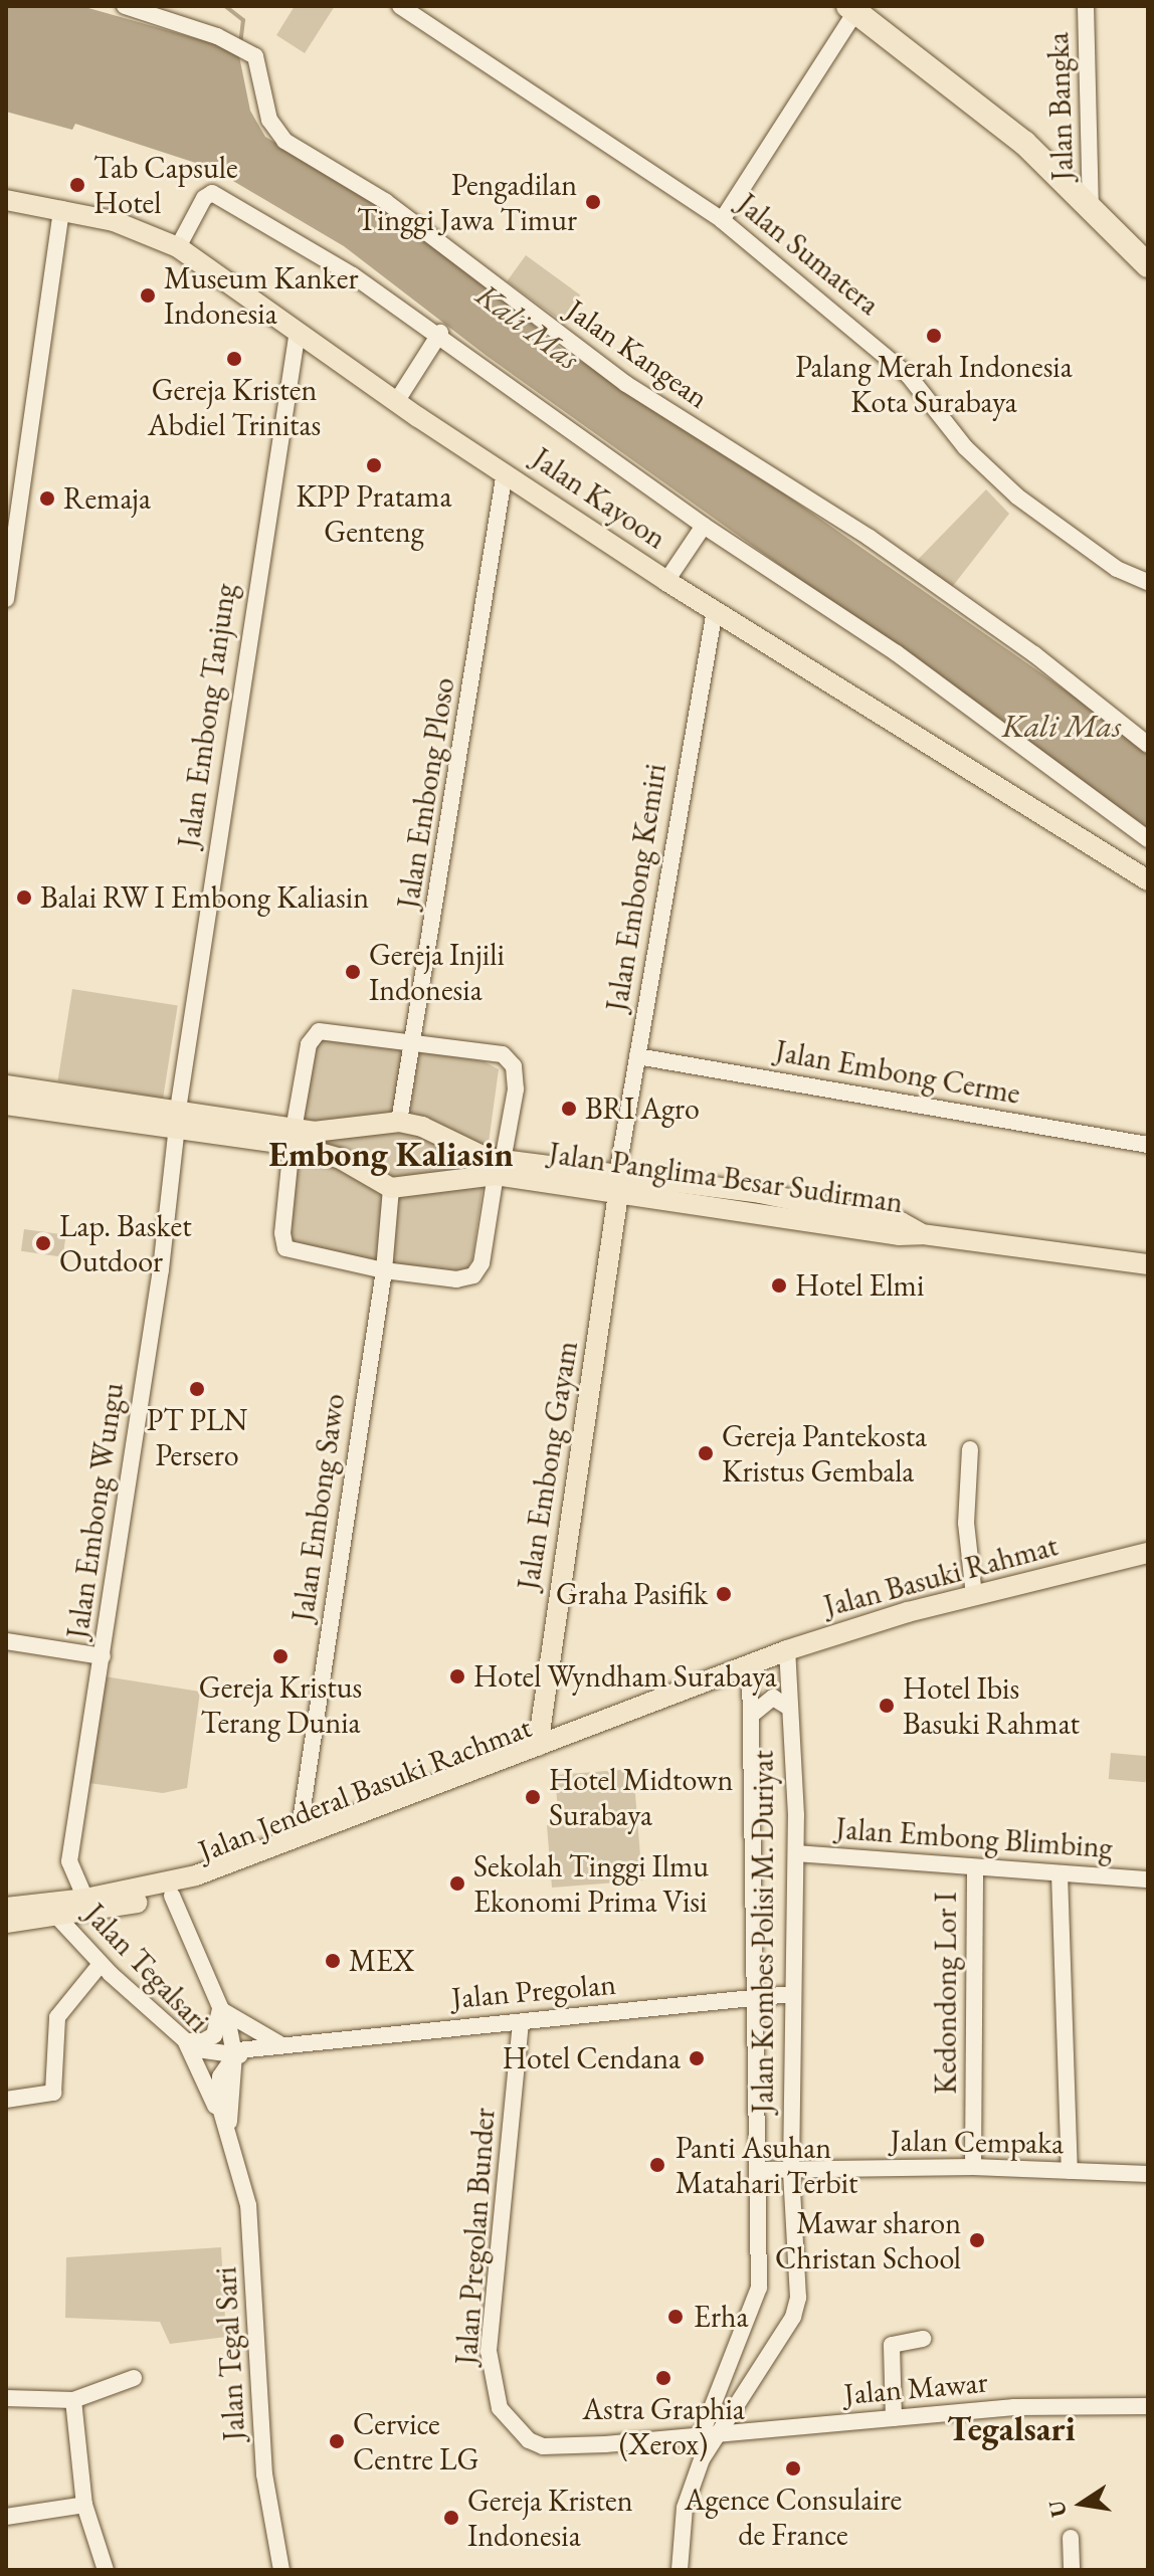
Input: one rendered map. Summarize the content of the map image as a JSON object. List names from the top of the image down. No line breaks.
{"streets":{"main road":["Jalan Kayoon","Jalan Panglima Besar Sudirman","Jalan Embong Gayam","Jalan Basuki Rahmat","Jalan Jenderal Basuki Rachmat"],"street":["Jalan Bangka","Jalan Sumatera","Jalan Kangean","Jalan Embong Tanjung","Jalan Embong Ploso","Jalan Embong Kemiri","Jalan Embong Cerme","Jalan Embong Sawo","Jalan Embong Wungu","Jalan Embong Blimbing","Jalan Kombes Polisi M. Duriyat","Jalan Tegalsari","Jalan Pregolan","Kedondong Lor I","Jalan Cempaka","Jalan Pregolan Bunder","Jalan Tegal Sari","Jalan Mawar"]},"crossings":[["Jalan Kayoon","Jalan Embong Tanjung"],["Jalan Kayoon","Jalan Embong Ploso"],["Jalan Kayoon","Jalan Embong Kemiri"],["Jalan Embong Tanjung","Jalan Embong Wungu"],["Jalan Embong Ploso","Jalan Panglima Besar Sudirman"],["Jalan Embong Kemiri","Jalan Embong Cerme"],["Jalan Embong Kemiri","Jalan Panglima Besar Sudirman"],["Jalan Embong Kemiri","Jalan Embong Gayam"],["Jalan Panglima Besar Sudirman","Jalan Embong Gayam"],["Jalan Panglima Besar Sudirman","Jalan Embong Sawo"],["Jalan Embong Gayam","Jalan Jenderal Basuki Rachmat"],["Jalan Embong Sawo","Jalan Jenderal Basuki Rachmat"],["Jalan Embong Wungu","Jalan Jenderal Basuki Rachmat"],["Jalan Basuki Rahmat","Jalan Jenderal Basuki Rachmat"],["Jalan Basuki Rahmat","Jalan Kombes Polisi M. Duriyat"],["Jalan Jenderal Basuki Rachmat","Jalan Kombes Polisi M. Duriyat"],["Jalan Jenderal Basuki Rachmat","Jalan Tegalsari"],["Jalan Embong Blimbing","Jalan Kombes Polisi M. Duriyat"],["Jalan Embong Blimbing","Kedondong Lor I"],["Jalan Kombes Polisi M. Duriyat","Jalan Pregolan"],["Jalan Kombes Polisi M. Duriyat","Jalan Cempaka"],["Jalan Kombes Polisi M. Duriyat","Jalan Pregolan Bunder"],["Jalan Kombes Polisi M. Duriyat","Jalan Mawar"],["Jalan Tegalsari","Jalan Pregolan"],["Jalan Tegalsari","Jalan Tegal Sari"],["Jalan Pregolan","Jalan Pregolan Bunder"],["Kedondong Lor I","Jalan Cempaka"],["Jalan Pregolan Bunder","Jalan Mawar"]],"districts":["Embong Kaliasin","Tegalsari"],"water":["Kali Mas"],"places":["Tab Capsule Hotel","Pengadilan Tinggi Jawa Timur","Museum Kanker Indonesia","Palang Merah Indonesia Kota Surabaya","Gereja Kristen Abdiel Trinitas","KPP Pratama Genteng","Remaja","Balai RW I Embong Kaliasin","Gereja Injili Indonesia","BRI Agro","Lap. Basket Outdoor","Hotel Elmi","PT PLN Persero","Gereja Pantekosta Kristus Gembala","Graha Pasifik","Gereja Kristus Terang Dunia","Hotel Wyndham Surabaya","Hotel Ibis Basuki Rahmat","Hotel Midtown Surabaya","Sekolah Tinggi Ilmu Ekonomi Prima Visi","MEX","Hotel Cendana","Panti Asuhan Matahari Terbit","Mawar sharon Christan School","Erha","Astra Graphia (Xerox)","Cervice Centre LG","Agence Consulaire de France","Gereja Kristen Indonesia"],"north":"left"}
